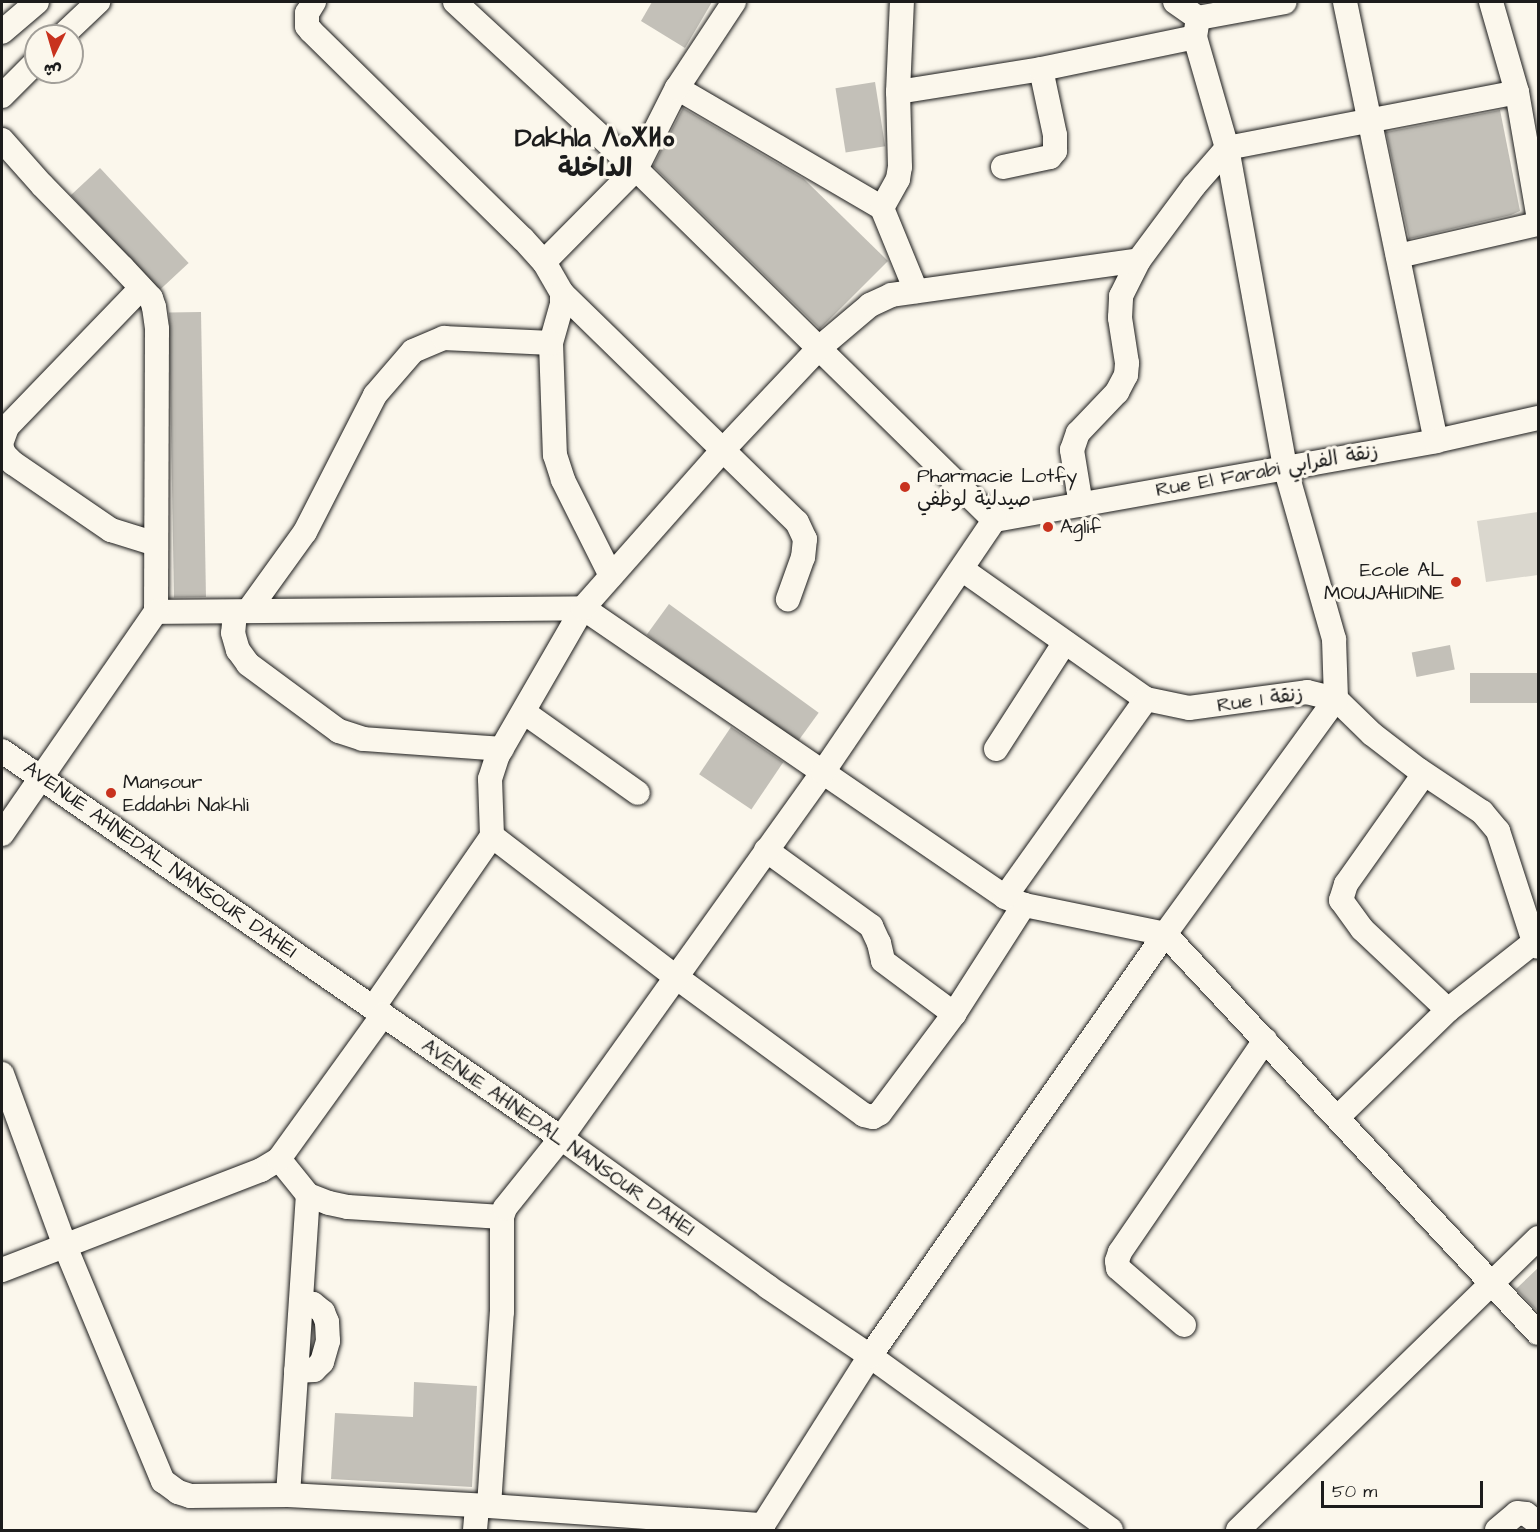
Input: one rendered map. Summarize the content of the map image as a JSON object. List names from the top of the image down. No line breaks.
{"streets":{"street":["Rue El Farabi زنقة الفرابي","Rue 1 زنقة","AVENUE AHNEDAL NANSOUR DAHEI"]},"districts":["Dakhla ⴷⴰⵅⵍⴰ الداخلة"],"places":["Pharmacie Lotfy صيدلية لوطفي","Aglif","Ecole AL MOUJAHIDINE","Mansour Eddahbi Nakhli"],"scale_bar":"50 m","north":"bottom"}
